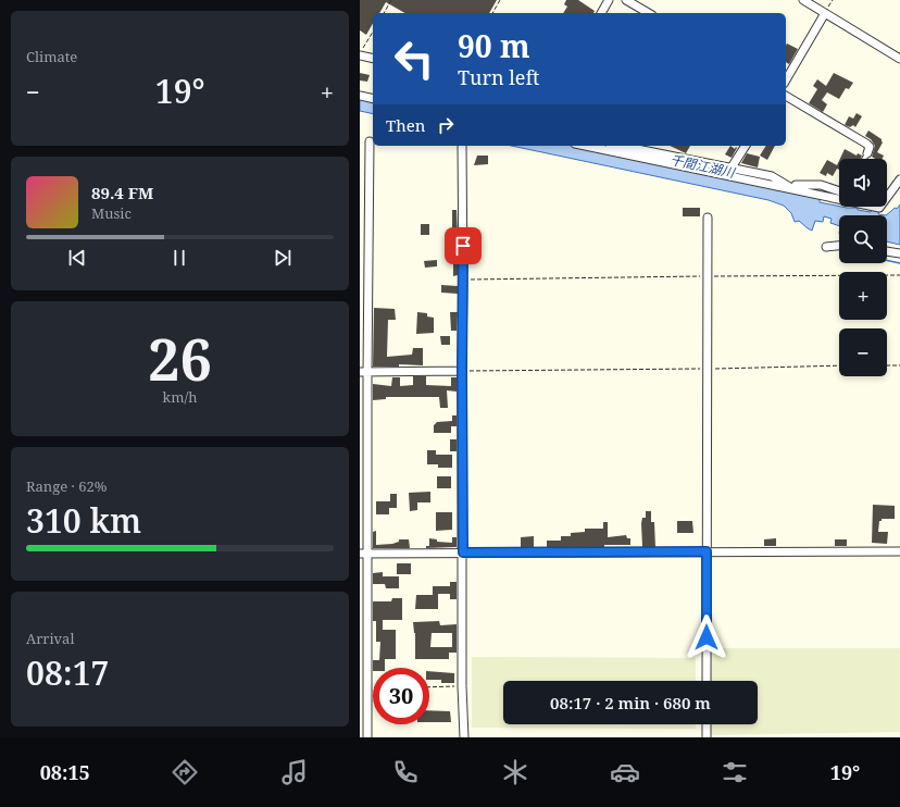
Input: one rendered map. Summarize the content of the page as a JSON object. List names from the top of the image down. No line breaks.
{"water":["千間江湖川"],"page":{"tile":["Climate",["26","km/h"],["Range · 62%","310 km"],["Arrival","08:17"]],"turn":["90 m","Turn left"],"heat":["−","19°","+"],"then":"Then","map_buttons":["+","−"],"song":["89.4 FM","Music"],"limit":"30","trip":"08:17 · 2 min · 680 m","tabs":["08:15","19°"]}}
